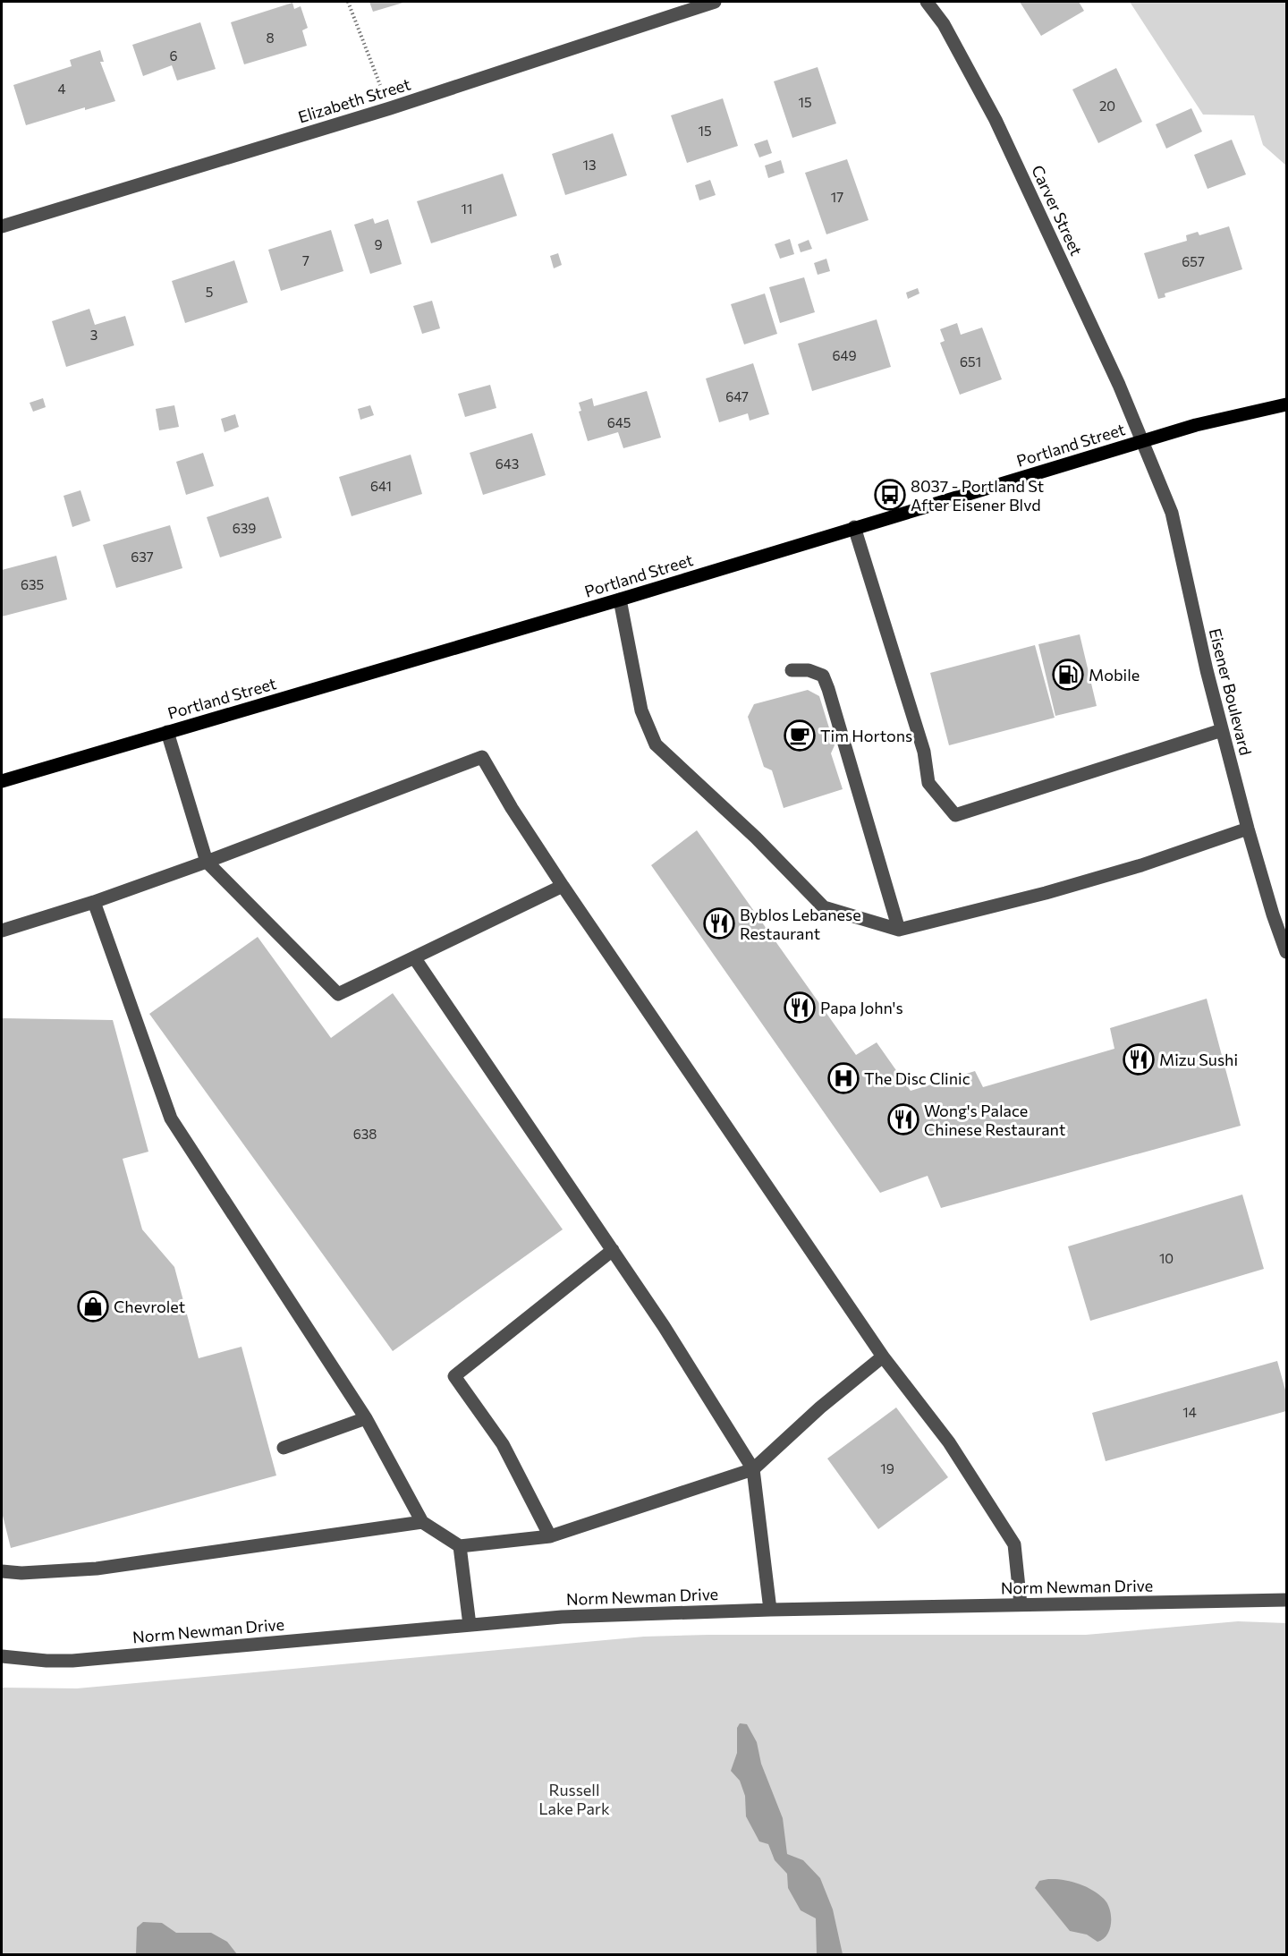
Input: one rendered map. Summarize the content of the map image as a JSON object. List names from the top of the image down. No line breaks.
{"streets":{"main road":["Portland Street"],"street":["Elizabeth Street","Carver Street","Eisener Boulevard","Norm Newman Drive"]},"crossings":[["Carver Street","Portland Street"],["Carver Street","Eisener Boulevard"],["Portland Street","Eisener Boulevard"]],"parks":["Russell Lake Park"],"places":{"bus stop":["8037 - Portland St After Eisener Blvd"],"fuel station":["Mobile"],"cafe":["Tim Hortons"],"restaurant":["Byblos Lebanese Restaurant","Papa John's","Mizu Sushi","Wong's Palace Chinese Restaurant"],"hospital":["The Disc Clinic"],"shop":["Chevrolet"]},"house_numbers":["8","6","4","15","20","15","13","17","11","9","7","657","5","3","649","651","647","645","643","641","639","637","635","638","10","14","19"]}
